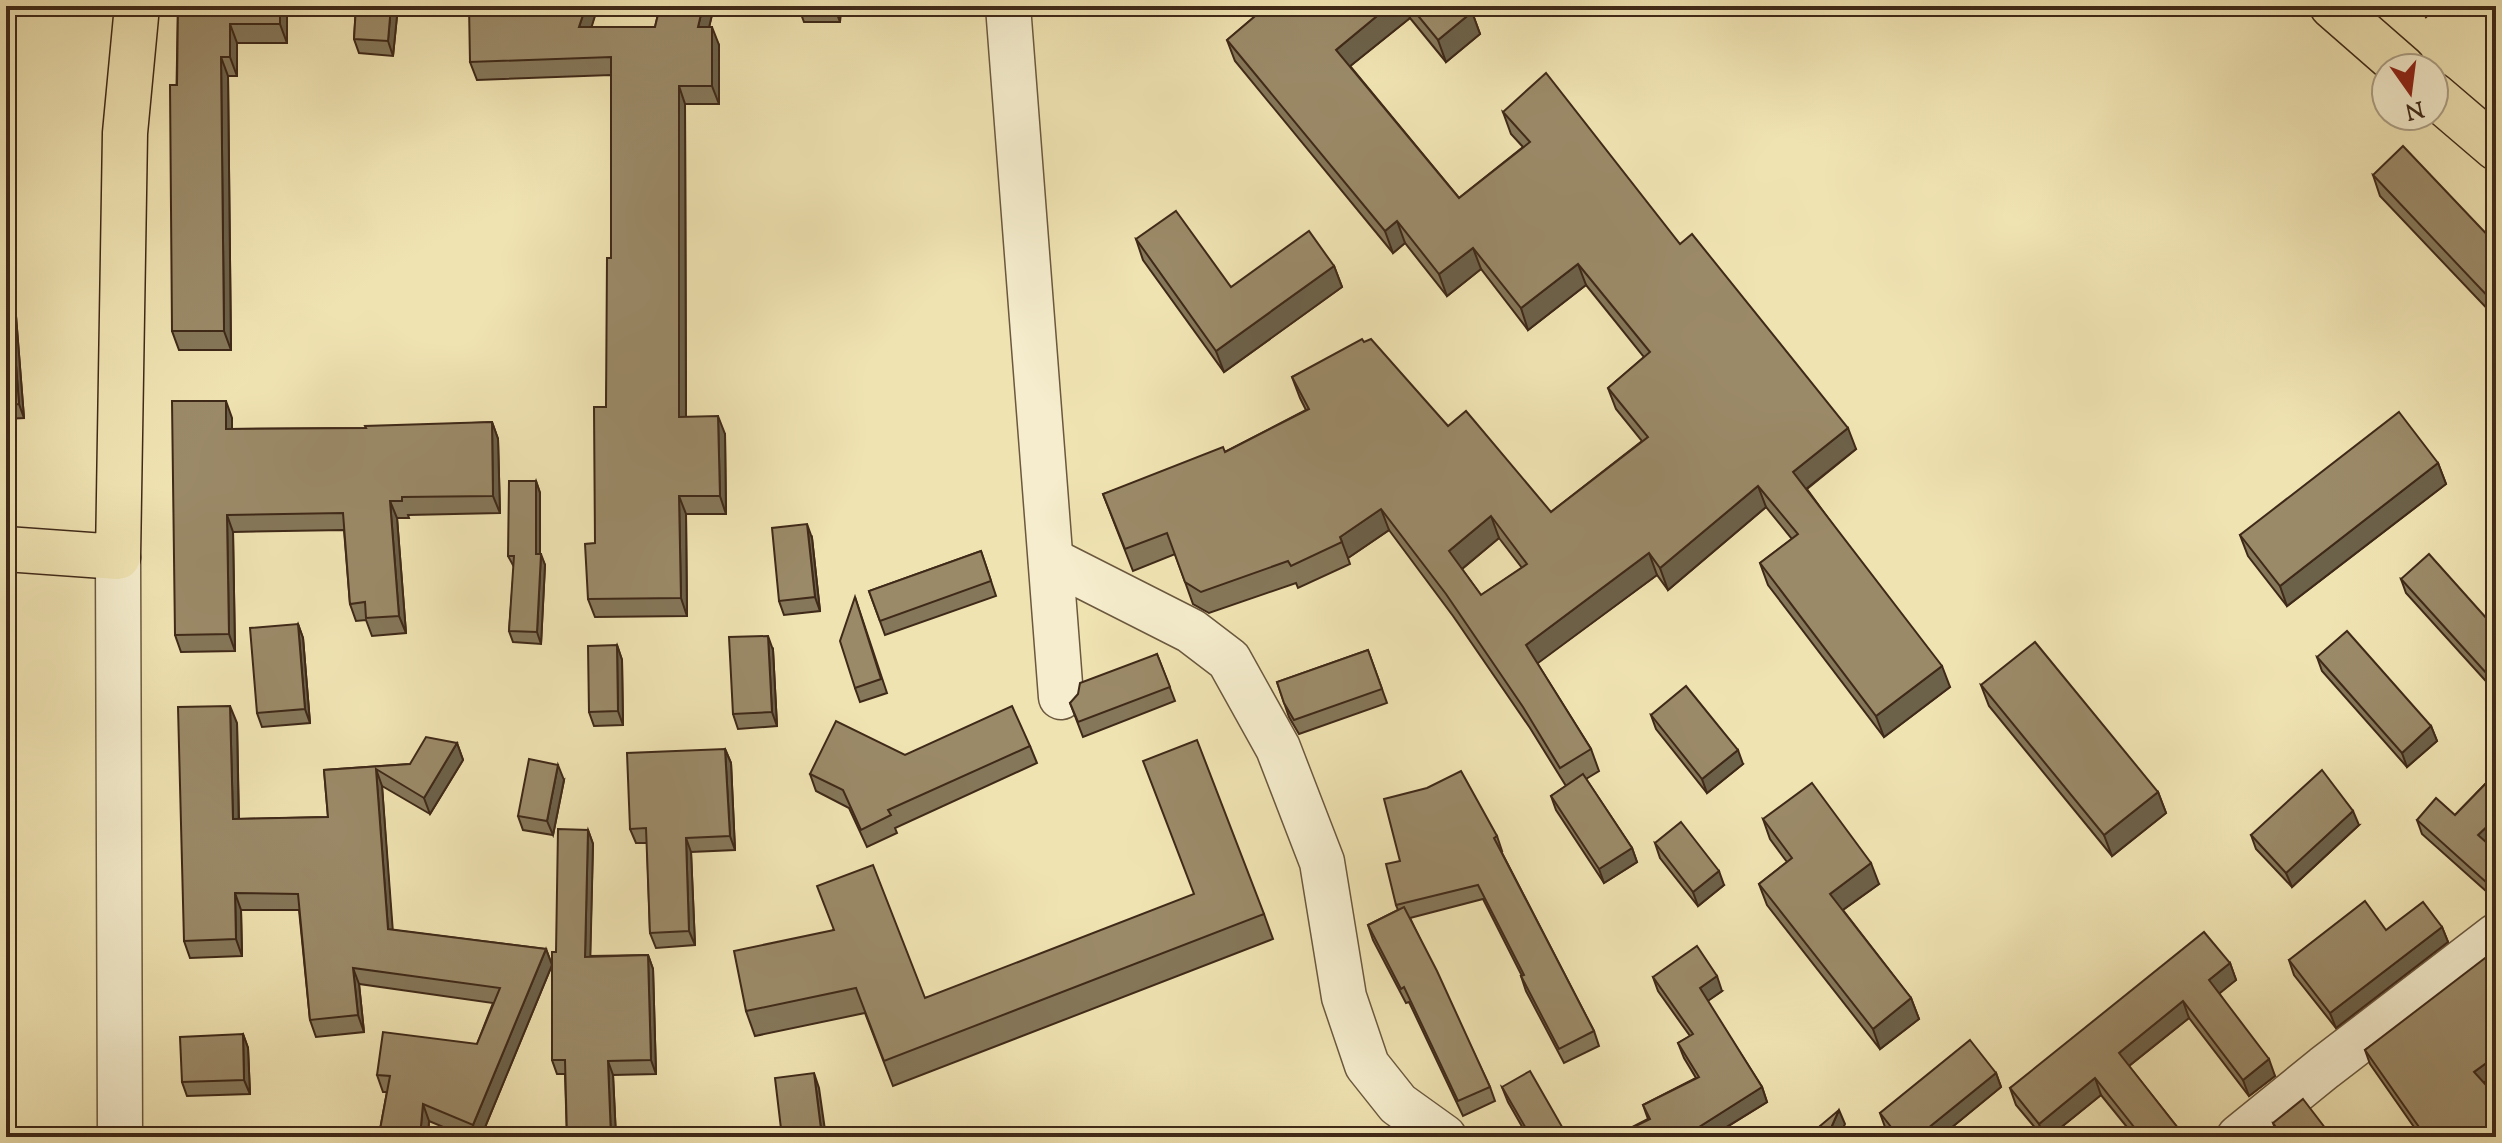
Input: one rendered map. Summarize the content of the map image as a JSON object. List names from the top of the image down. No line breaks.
{"north":"bottom"}
